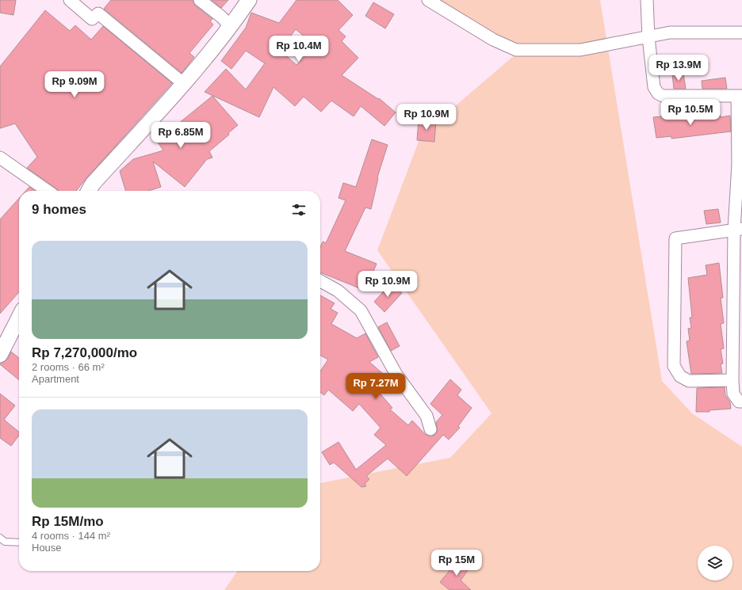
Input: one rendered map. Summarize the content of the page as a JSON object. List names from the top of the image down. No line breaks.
{"page":{"price":["Rp 10.4M","Rp 13.9M","Rp 9.09M","Rp 10.5M","Rp 10.9M","Rp 6.85M","Rp 10.9M","Rp 7.27M","Rp 15M"],"heading":"9 homes","list":[{"name":"Rp 7,270,000/mo","note":"2 rooms · 66 m² · Apartment"},{"name":"Rp 15M/mo","note":"4 rooms · 144 m² · House"}]}}
